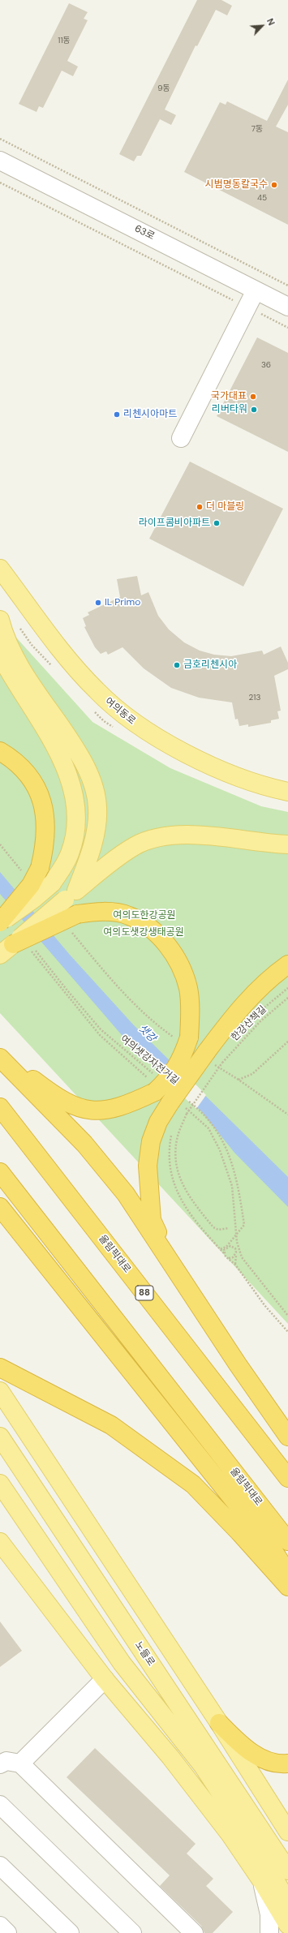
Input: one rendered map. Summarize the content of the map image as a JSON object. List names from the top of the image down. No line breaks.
{"streets":{"highway":["올림픽대로","88"],"main road":["여의동로","노들로"],"street":["63로"],"path":["한강산책길","여의샛강자전거길"]},"water":["샛강"],"parks":["여의도한강공원","여의도샛강생태공원"],"places":["시범명동칼국수","국가대표","리버타워","리첸시아마트","더 마블링","라이프콤비아파트","IL Primo","금호리첸시아"],"house_numbers":["11동","9동","7동","45","36","213"],"north":"top right"}
